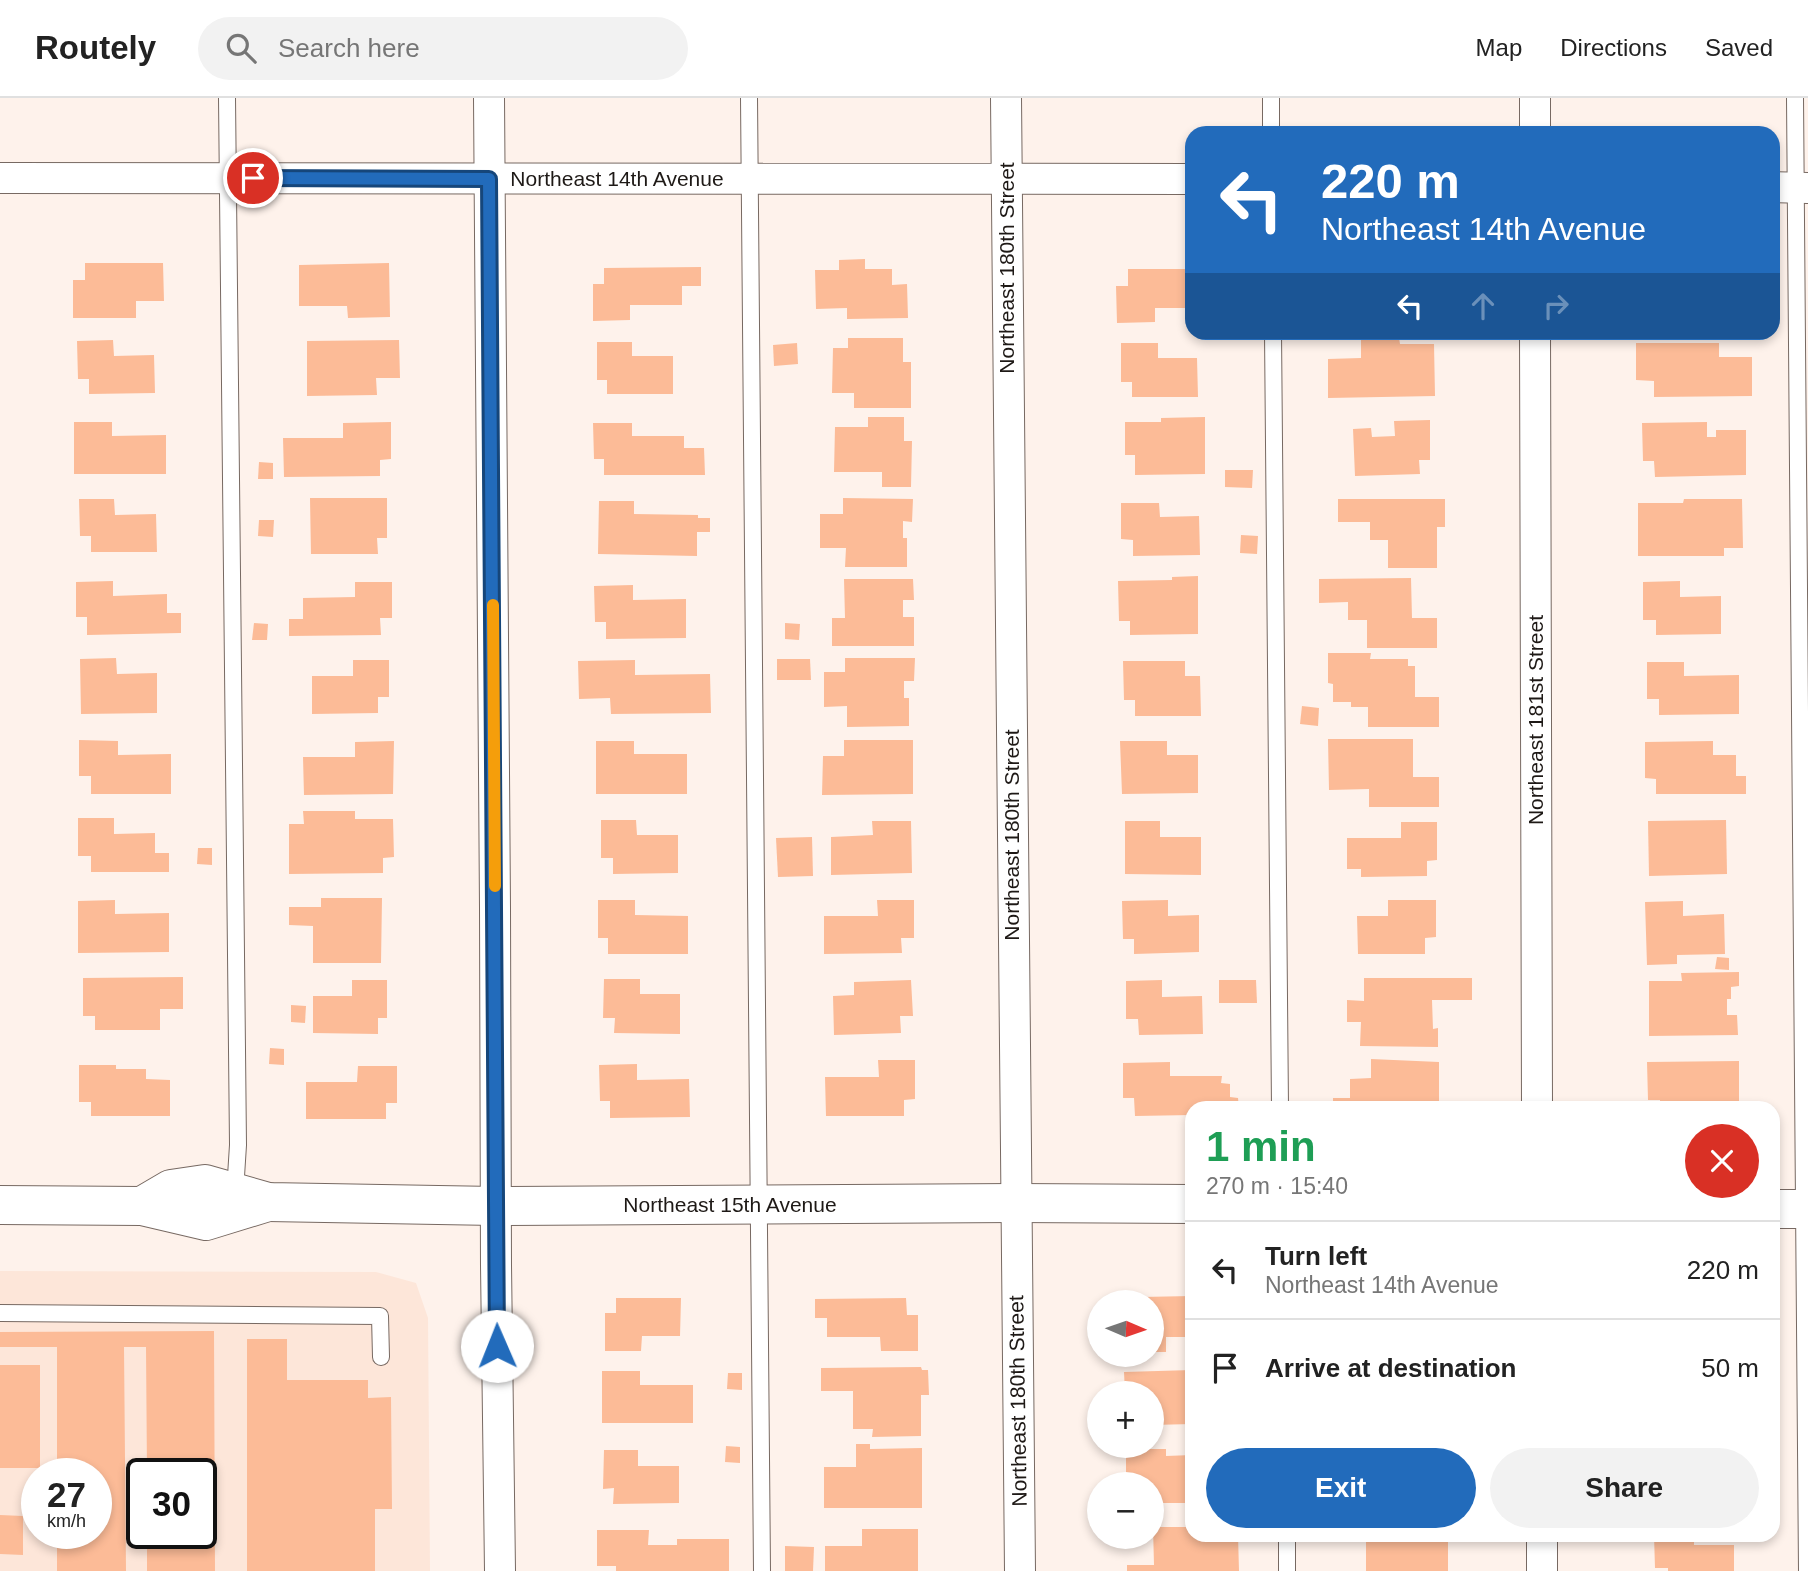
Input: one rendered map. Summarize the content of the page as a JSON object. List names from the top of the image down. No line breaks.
{"streets":{"street":["Northeast 14th Avenue","Northeast 180th Street","Northeast 181st Street","Northeast 15th Avenue"]},"crossings":[["Northeast 14th Avenue","Northeast 180th Street"],["Northeast 180th Street","Northeast 15th Avenue"]],"north":"right","page":{"header":"Routely","search":"Search here","nav":["Map","Directions","Saved"],"turn":["220 m","Northeast 14th Avenue"],"heading":["1 min","270 m · 15:40"],"list":[{"name":"Turn left","note":"Northeast 14th Avenue","value":"220 m"},{"name":"Arrive at destination","value":"50 m"}],"map_buttons":["+","−"],"buttons":["Exit","Share"],"speed":"27 km/h","limit":"30"}}
